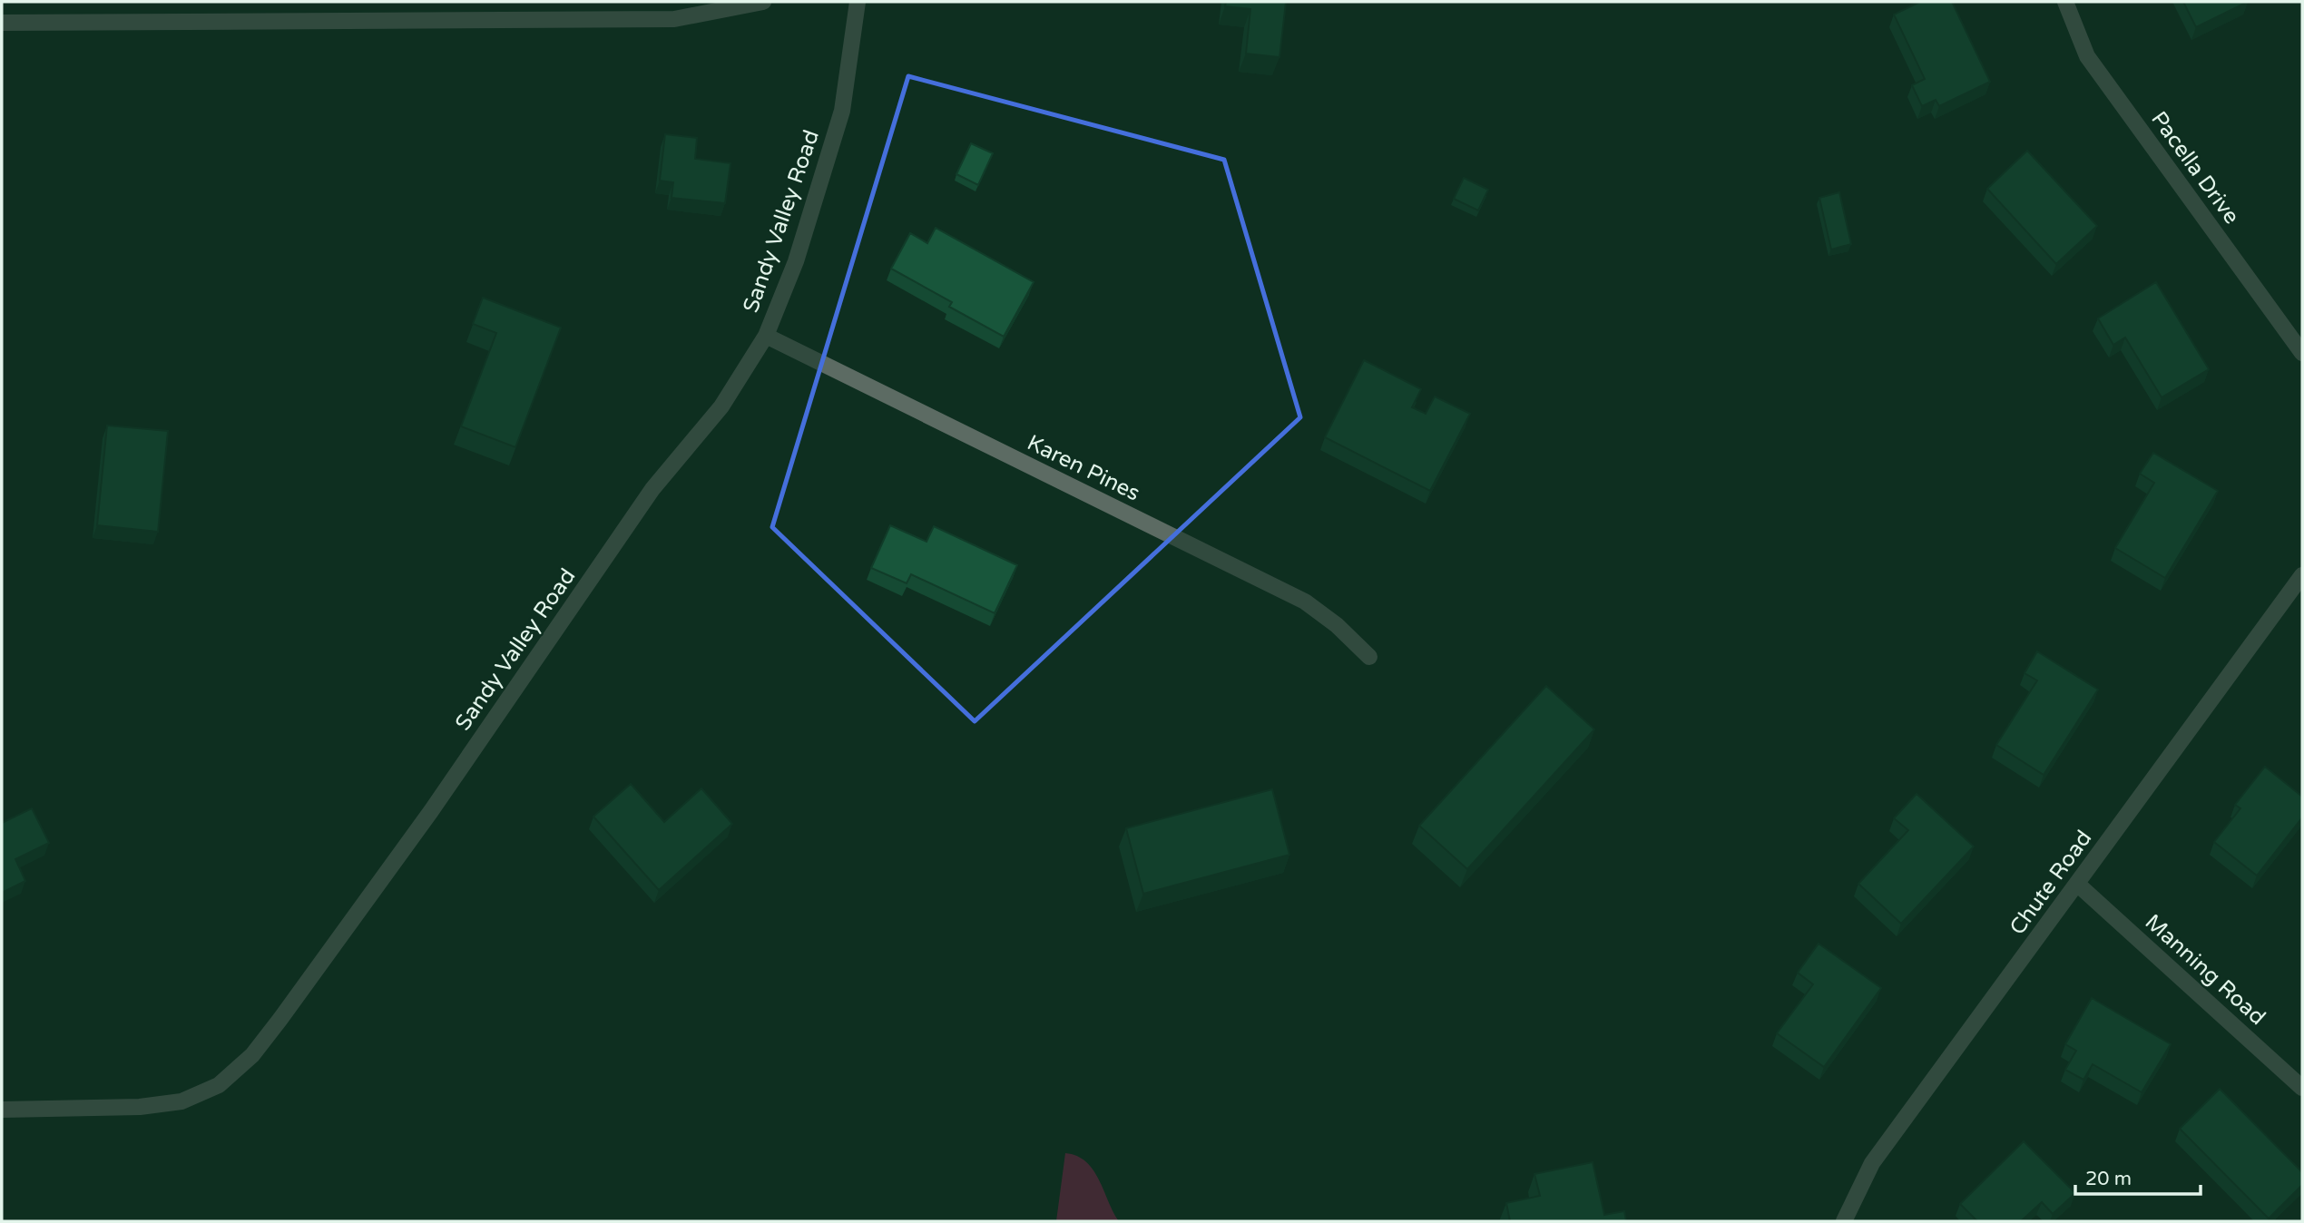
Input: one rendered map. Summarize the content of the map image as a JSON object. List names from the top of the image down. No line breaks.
{"streets":{"street":["Pacella Drive","Sandy Valley Road","Karen Pines","Chute Road","Manning Road"]},"crossings":[["Sandy Valley Road","Karen Pines"],["Chute Road","Manning Road"]],"scale_bar":"20 m"}
